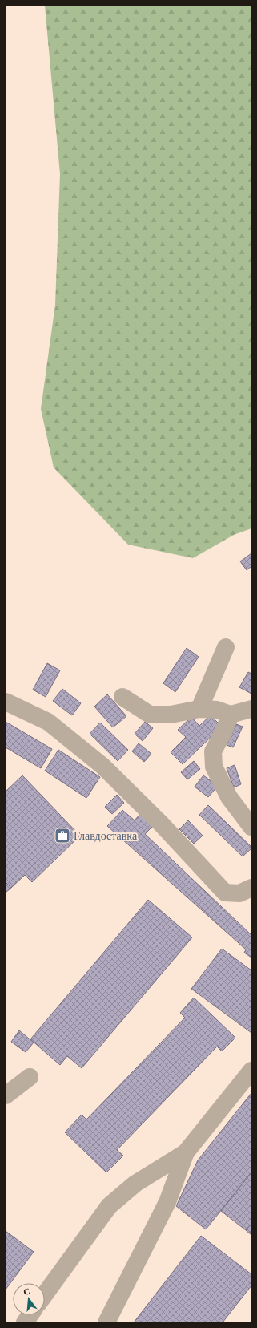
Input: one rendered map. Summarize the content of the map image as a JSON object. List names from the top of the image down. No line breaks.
{"places":{"office":["Главдоставка"]},"north":"top"}
